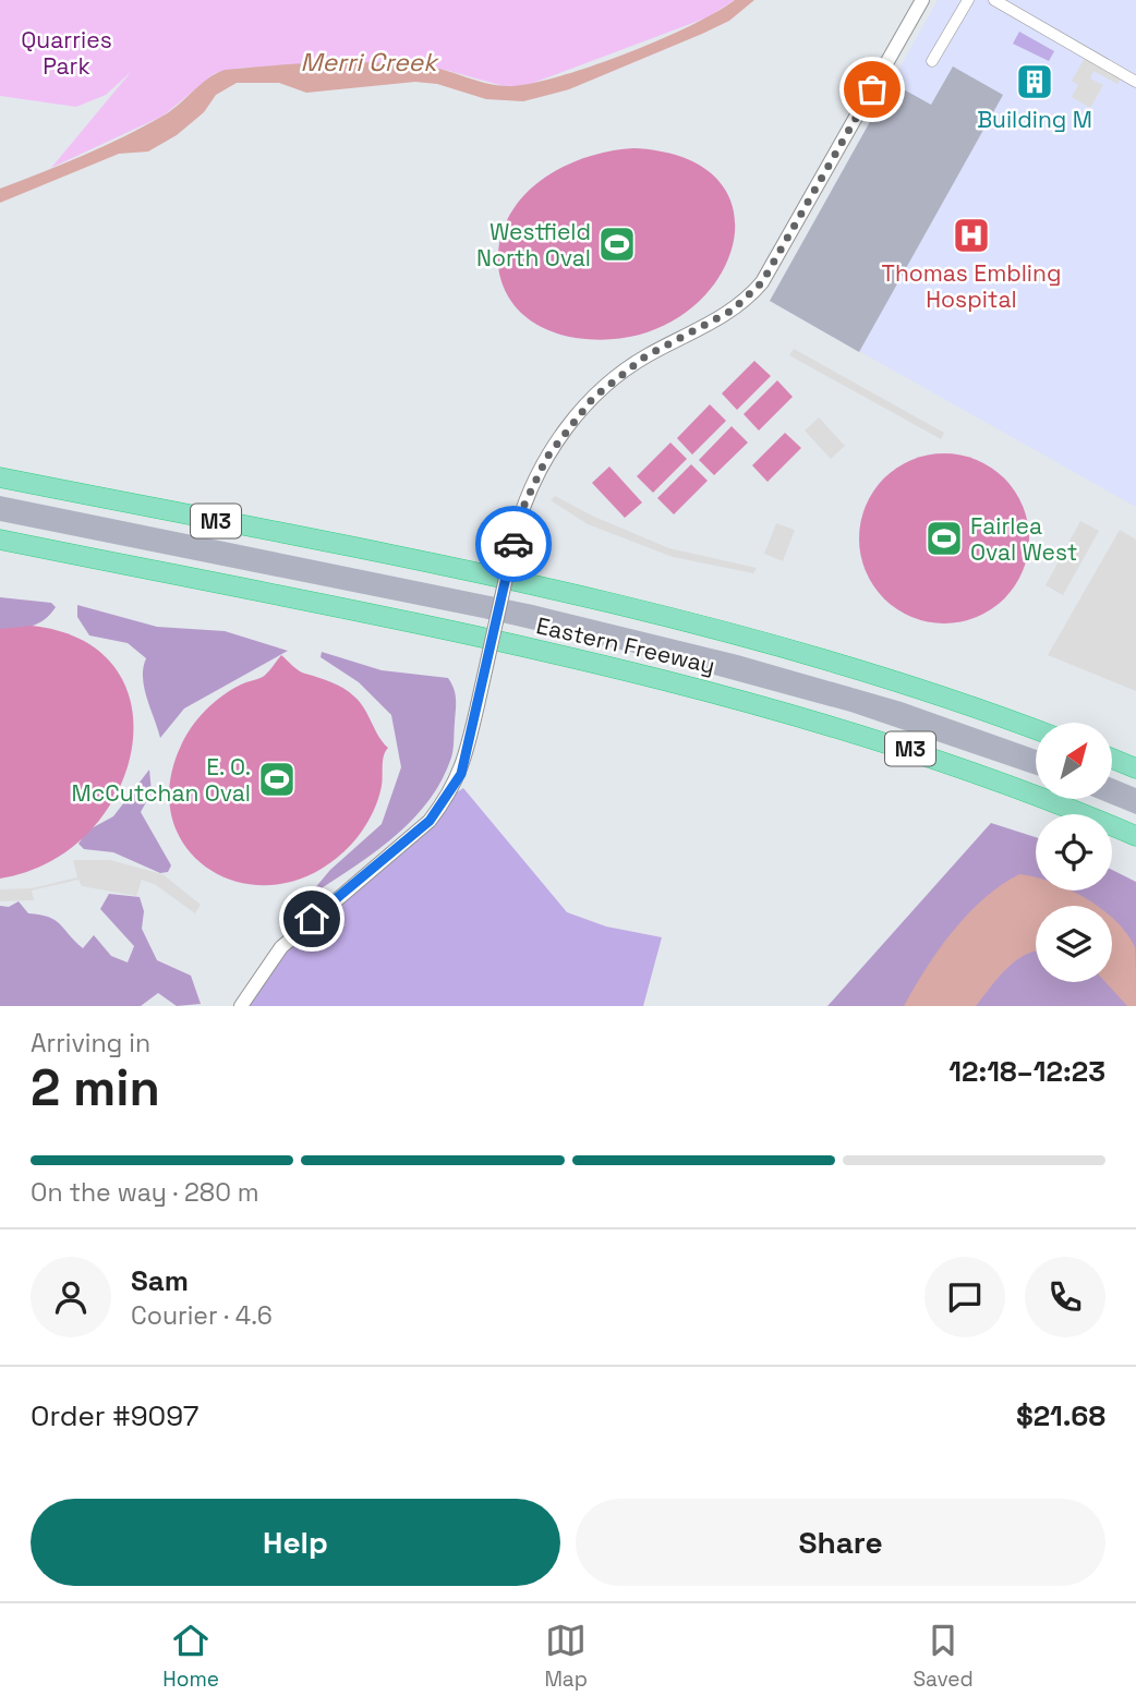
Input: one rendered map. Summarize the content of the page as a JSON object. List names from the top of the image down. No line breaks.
{"streets":{"highway":["M3","Eastern Freeway"]},"water":["Merri Creek"],"parks":["Quarries Park"],"places":{"building":["Building M"],"hospital":["Thomas Embling Hospital"],"sports":["Westfield North Oval","Fairlea Oval West","E. O. McCutchan Oval"]},"north":"top right","page":{"heading":["2 min","Arriving in","12:18–12:23"],"panel":["Sam","Courier · 4.6","Order #9097","$21.68"],"bar":"On the way · 280 m","buttons":["Help","Share"],"tabs":["Home","Map","Saved"]}}
